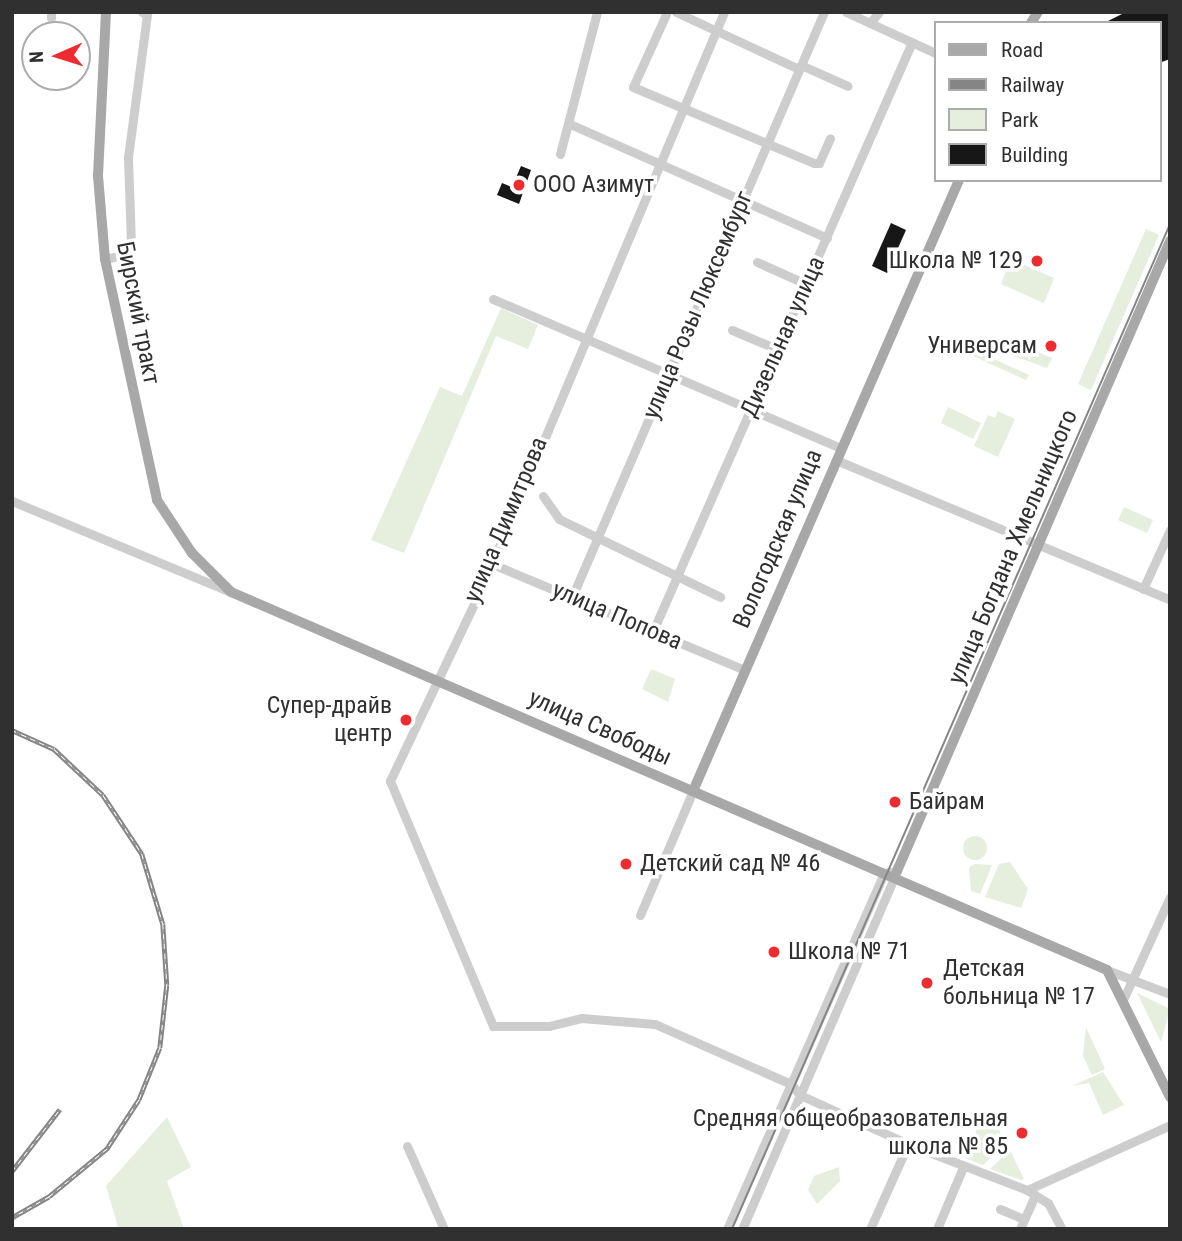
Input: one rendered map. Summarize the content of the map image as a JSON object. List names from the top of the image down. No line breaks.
{"streets":{"main road":["Бирский тракт","Вологодская улица","улица Богдана Хмельницкого","улица Свободы"],"street":["улица Розы Люксембург","Дизельная улица","улица Димитрова","улица Попова"]},"crossings":[["улица Розы Люксембург","улица Попова"],["Бирский тракт","улица Свободы"],["Дизельная улица","улица Попова"],["улица Димитрова","улица Попова"],["улица Димитрова","улица Свободы"],["Вологодская улица","улица Попова"],["Вологодская улица","улица Свободы"],["улица Богдана Хмельницкого","улица Свободы"]],"places":["ООО Азимут","Школа № 129","Универсам","Супер-драйв центр","Байрам","Детский сад № 46","Школа № 71","Детская больница № 17","Средняя общеобразовательная школа № 85"],"legend":["Road","Railway","Park","Building"],"north":"left"}
